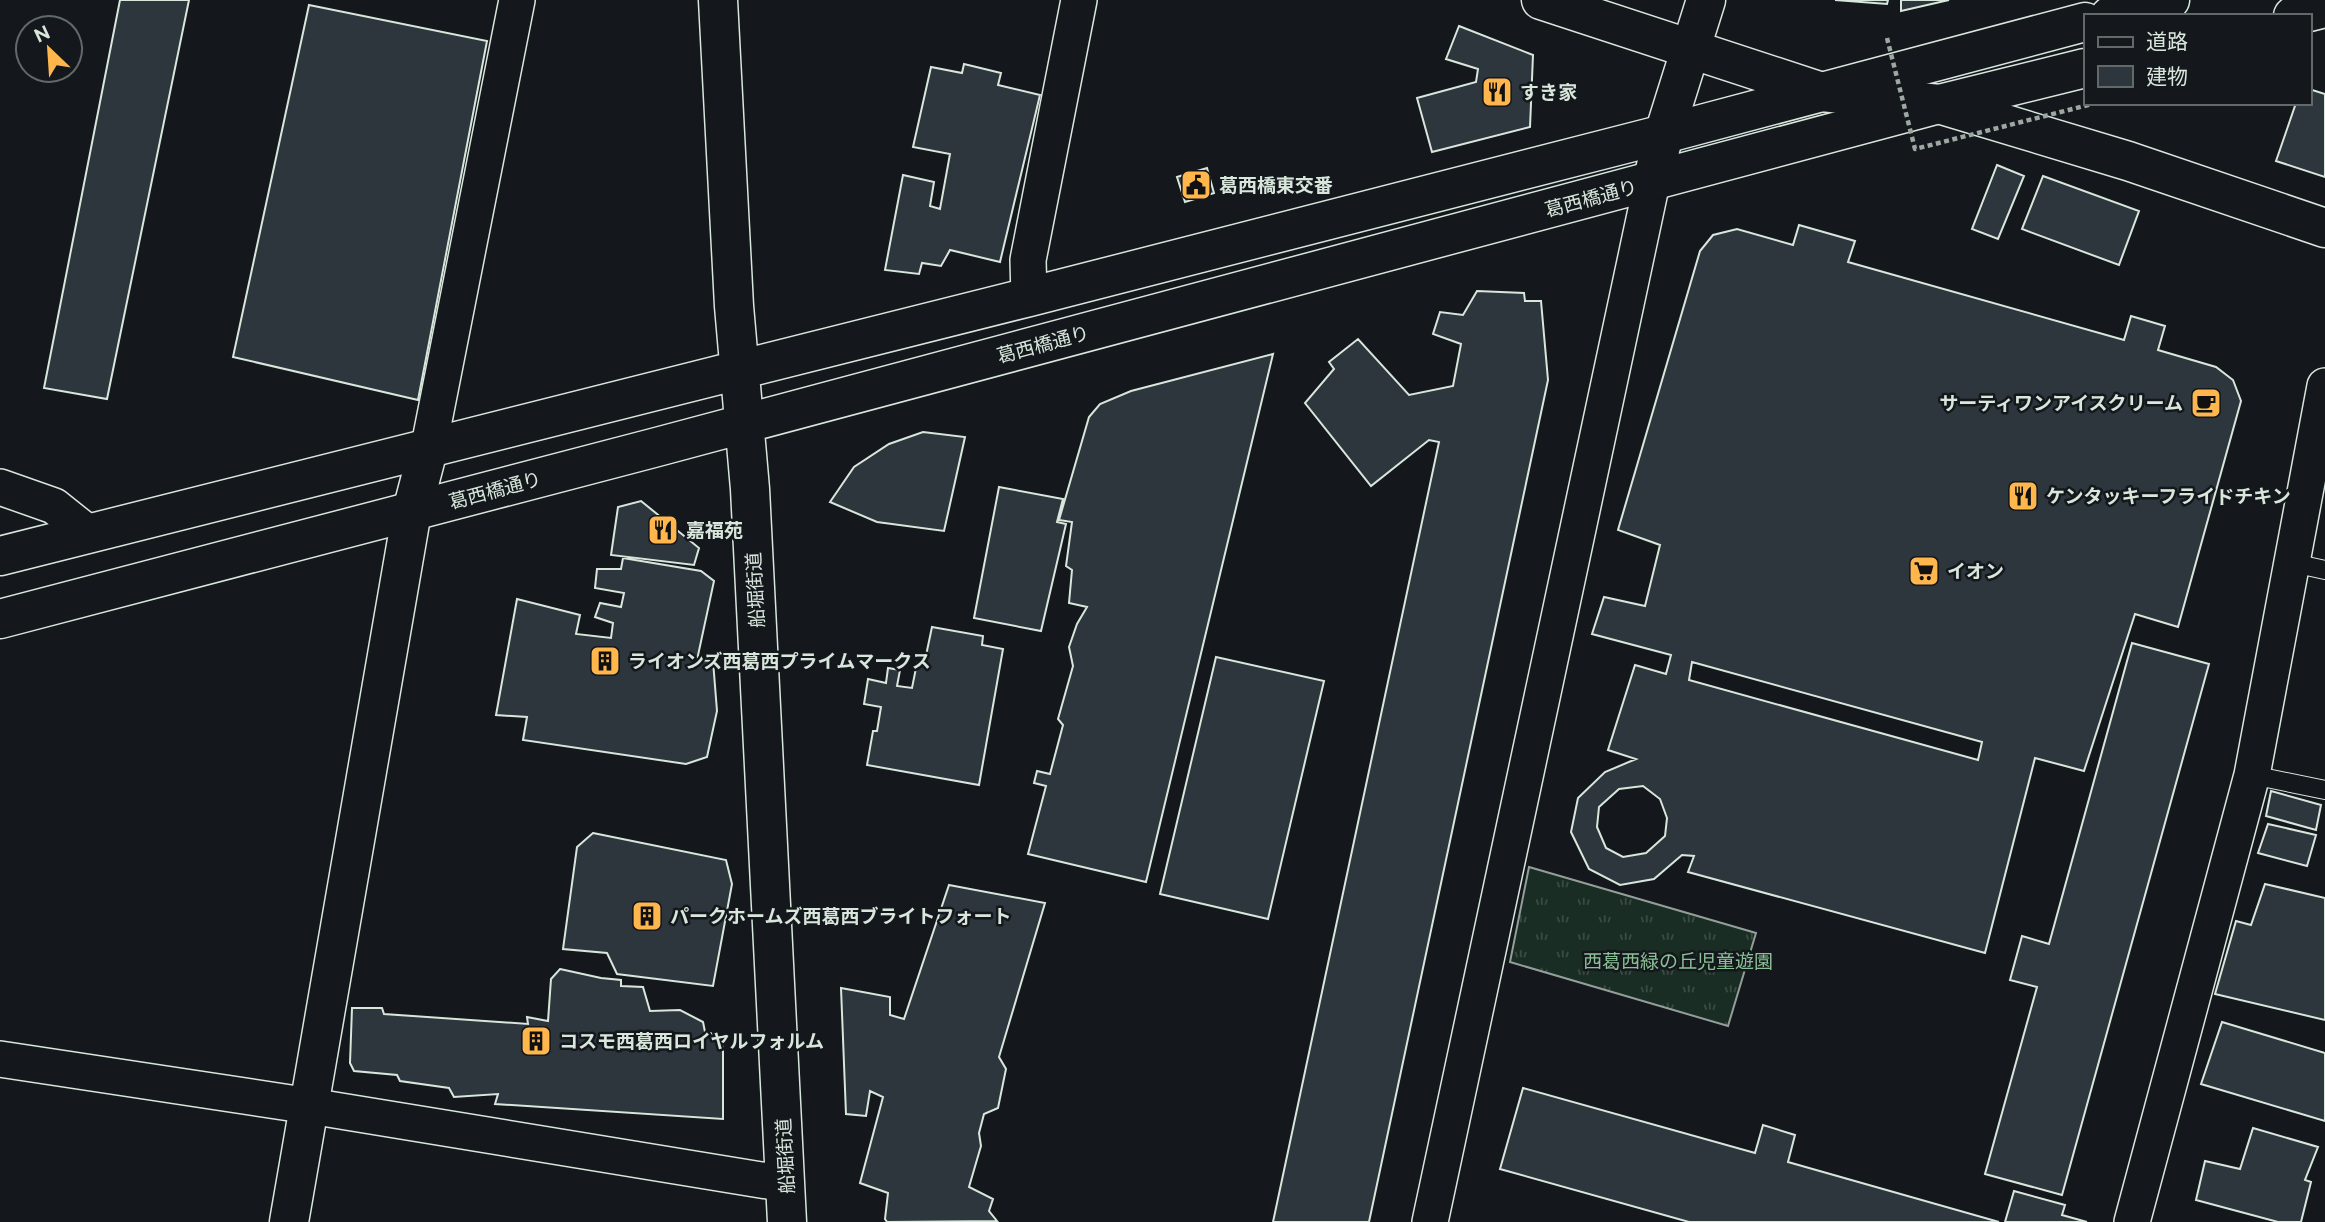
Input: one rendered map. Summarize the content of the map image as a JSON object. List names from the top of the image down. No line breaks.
{"streets":{"main road":["葛西橋通り","船堀街道"]},"crossings":[["葛西橋通り","船堀街道"]],"parks":["西葛西緑の丘児童遊園"],"places":{"restaurant":["すき家","ケンタッキーフライドチキン","嘉福苑"],"public building":["葛西橋東交番"],"cafe":["サーティワンアイスクリーム"],"supermarket":["イオン"],"building":["ライオンズ西葛西プライムマークス","パークホームズ西葛西ブライトフォート","コスモ西葛西ロイヤルフォルム"]},"legend":["道路","建物"],"north":"top left"}
